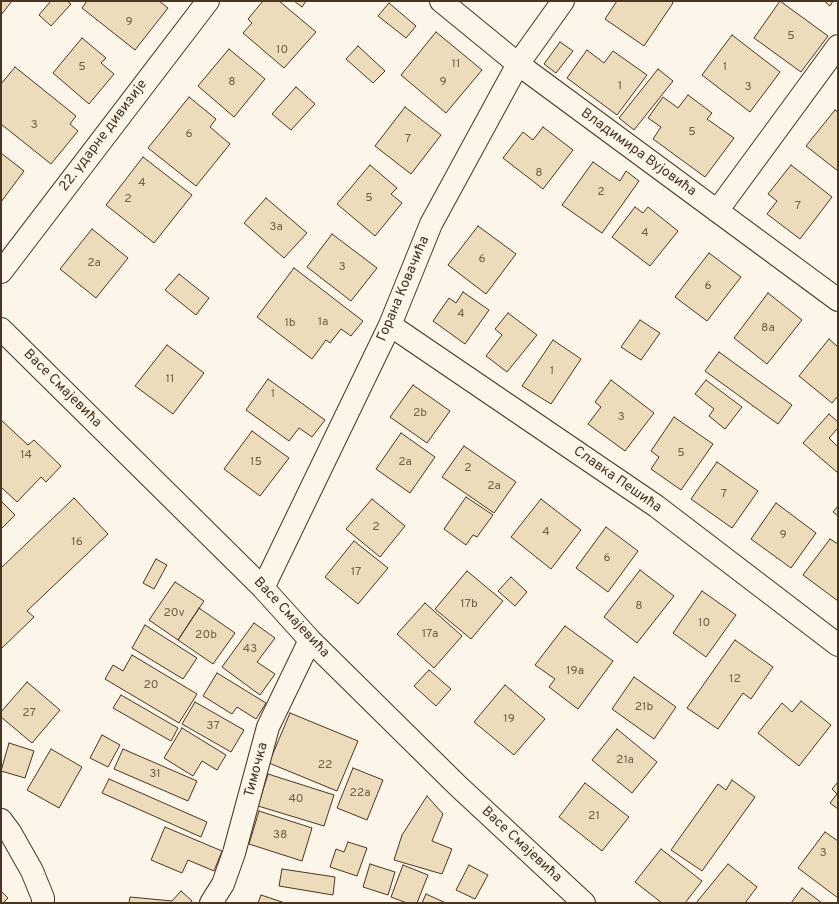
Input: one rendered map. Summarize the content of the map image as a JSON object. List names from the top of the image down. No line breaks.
{"streets":{"street":["22. ударне дивизије","Владимира Вујовића","Горана Ковачића","Васе Смајевића","Славка Пешића","Тимочка"]},"crossings":[["Владимира Вујовића","Горана Ковачића"],["Горана Ковачића","Васе Смајевића"],["Горана Ковачића","Славка Пешића"],["Васе Смајевића","Тимочка"]],"house_numbers":["9","5","10","11","5","1","8","9","1","3","3","5","6","7","8","4","2","5","2","7","3a","4","6","2a","3","6","4","1a","1b","8a","1","11","1","2b","3","5","14","15","2a","2","2a","7","2","4","9","16","6","17","17b","8","20v","10","17a","20b","43","19a","12","20","21b","27","19","37","21a","22","31","22a","40","21","38","3"]}
